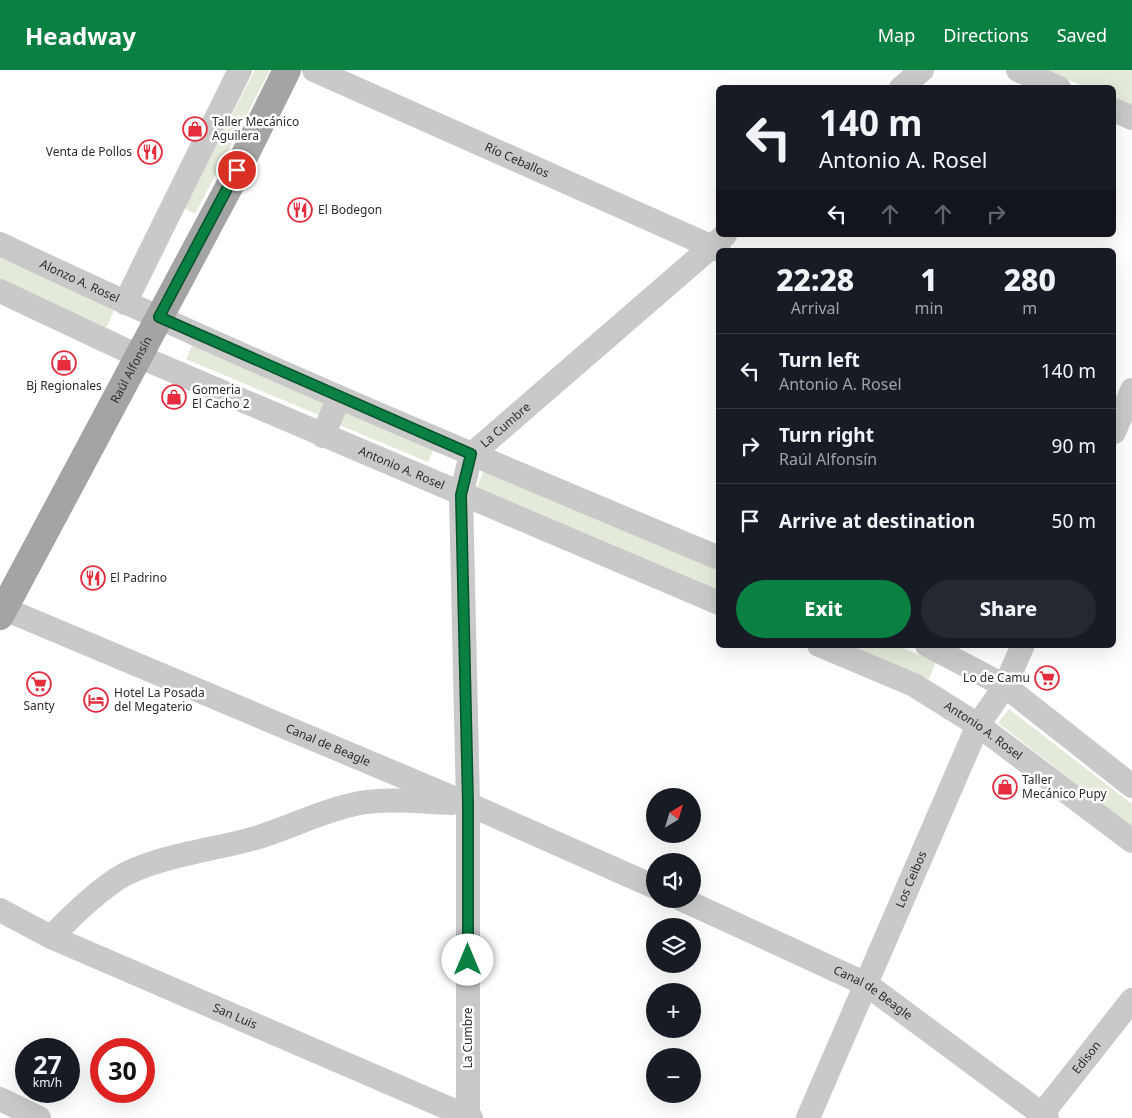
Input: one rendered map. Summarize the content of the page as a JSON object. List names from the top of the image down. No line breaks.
{"streets":{"main road":["Raúl Alfonsín"],"street":["Río Ceballos","Alonzo A. Rosel","La Cumbre","Antonio A. Rosel","Canal de Beagle","Los Ceibos","San Luis","Edison"]},"crossings":[["Río Ceballos","La Cumbre"],["Alonzo A. Rosel","Raúl Alfonsín"],["Raúl Alfonsín","Antonio A. Rosel"],["Raúl Alfonsín","Canal de Beagle"],["La Cumbre","Antonio A. Rosel"],["La Cumbre","Canal de Beagle"],["La Cumbre","San Luis"],["Antonio A. Rosel","Los Ceibos"],["Canal de Beagle","Los Ceibos"],["Canal de Beagle","Edison"]],"places":{"shop":["Taller Mecánico Aguilera","Bj Regionales","Gomeria El Cacho 2","Taller Mecánico Pupy"],"restaurant":["Venta de Pollos","El Bodegon","El Padrino"],"supermarket":["Lo de Camu","Santy"],"hotel":["Hotel La Posada del Megaterio"]},"north":"top right","page":{"header":"Headway","nav":["Map","Directions","Saved"],"turn":["140 m","Antonio A. Rosel"],"eta":["22:28","Arrival","1","min","280","m"],"list":[{"name":"Turn left","note":"Antonio A. Rosel","value":"140 m"},{"name":"Turn right","note":"Raúl Alfonsín","value":"90 m"},{"name":"Arrive at destination","value":"50 m"}],"buttons":["Exit","Share"],"map_buttons":["+","−"],"speed":"27 km/h","limit":"30"}}
